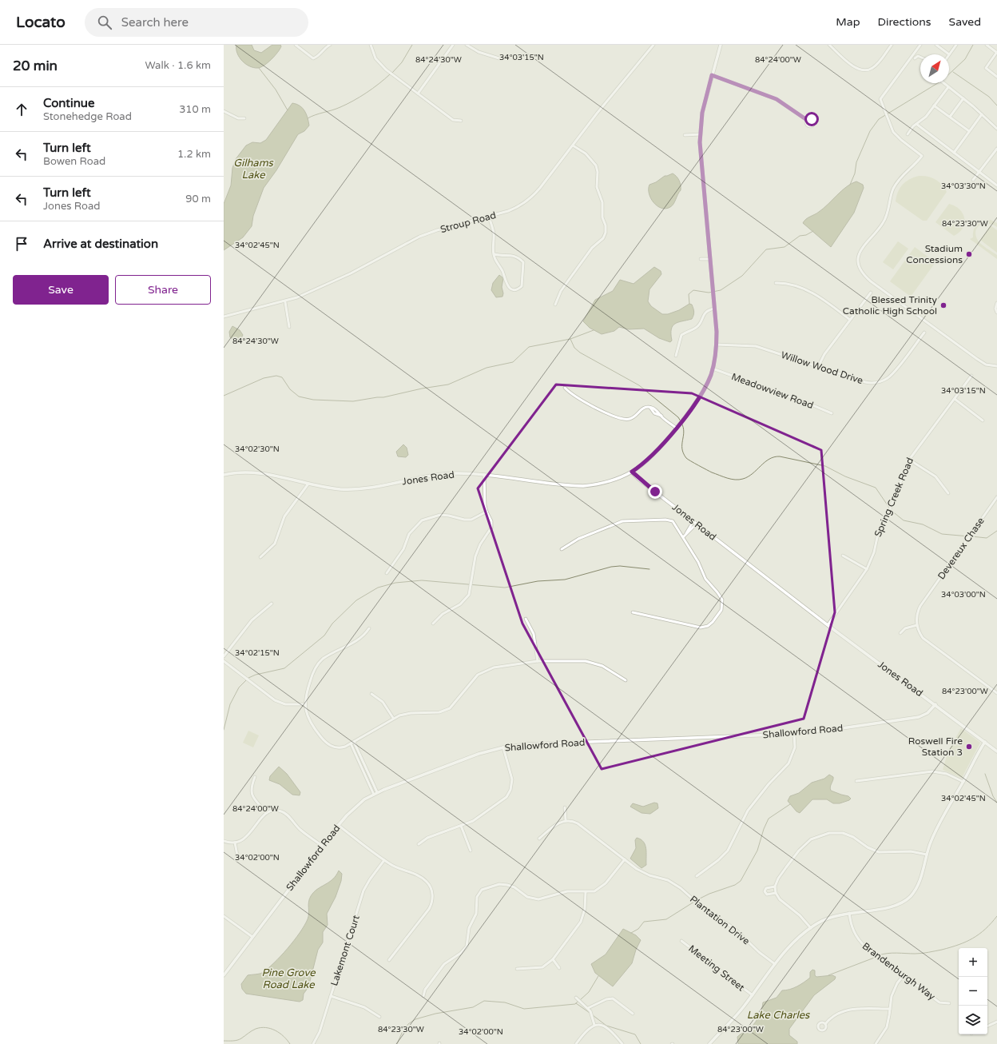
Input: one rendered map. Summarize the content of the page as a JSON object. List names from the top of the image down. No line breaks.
{"streets":{"street":["Stroup Road","Willow Wood Drive","Meadowview Road","Jones Road","Spring Creek Road","Devereux Chase","Shallowford Road","Plantation Drive","Lakemont Court","Meeting Street","Brandenburgh Way"]},"crossings":[["Jones Road","Spring Creek Road"],["Jones Road","Shallowford Road"]],"water":["Gilhams Lake","Pine Grove Road Lake","Lake Charles"],"places":["Stadium Concessions","Blessed Trinity Catholic High School","Roswell Fire Station 3"],"north":"top right","page":{"header":"Locato","search":"Search here","nav":["Map","Directions","Saved"],"heading":["20 min","Walk · 1.6 km"],"list":[["Continue","Stonehedge Road","310 m"],["Turn left","Bowen Road","1.2 km"],["Turn left","Jones Road","90 m"],"Arrive at destination"],"buttons":["Save","Share"],"map_buttons":["+","−"]},"coordinates":["34°03'15\"N","84°24'30\"W","84°24'00\"W","34°03'30\"N","84°23'30\"W","34°02'45\"N","34°02'30\"N","34°03'00\"N","34°02'15\"N","84°23'00\"W","34°02'00\"N"]}
